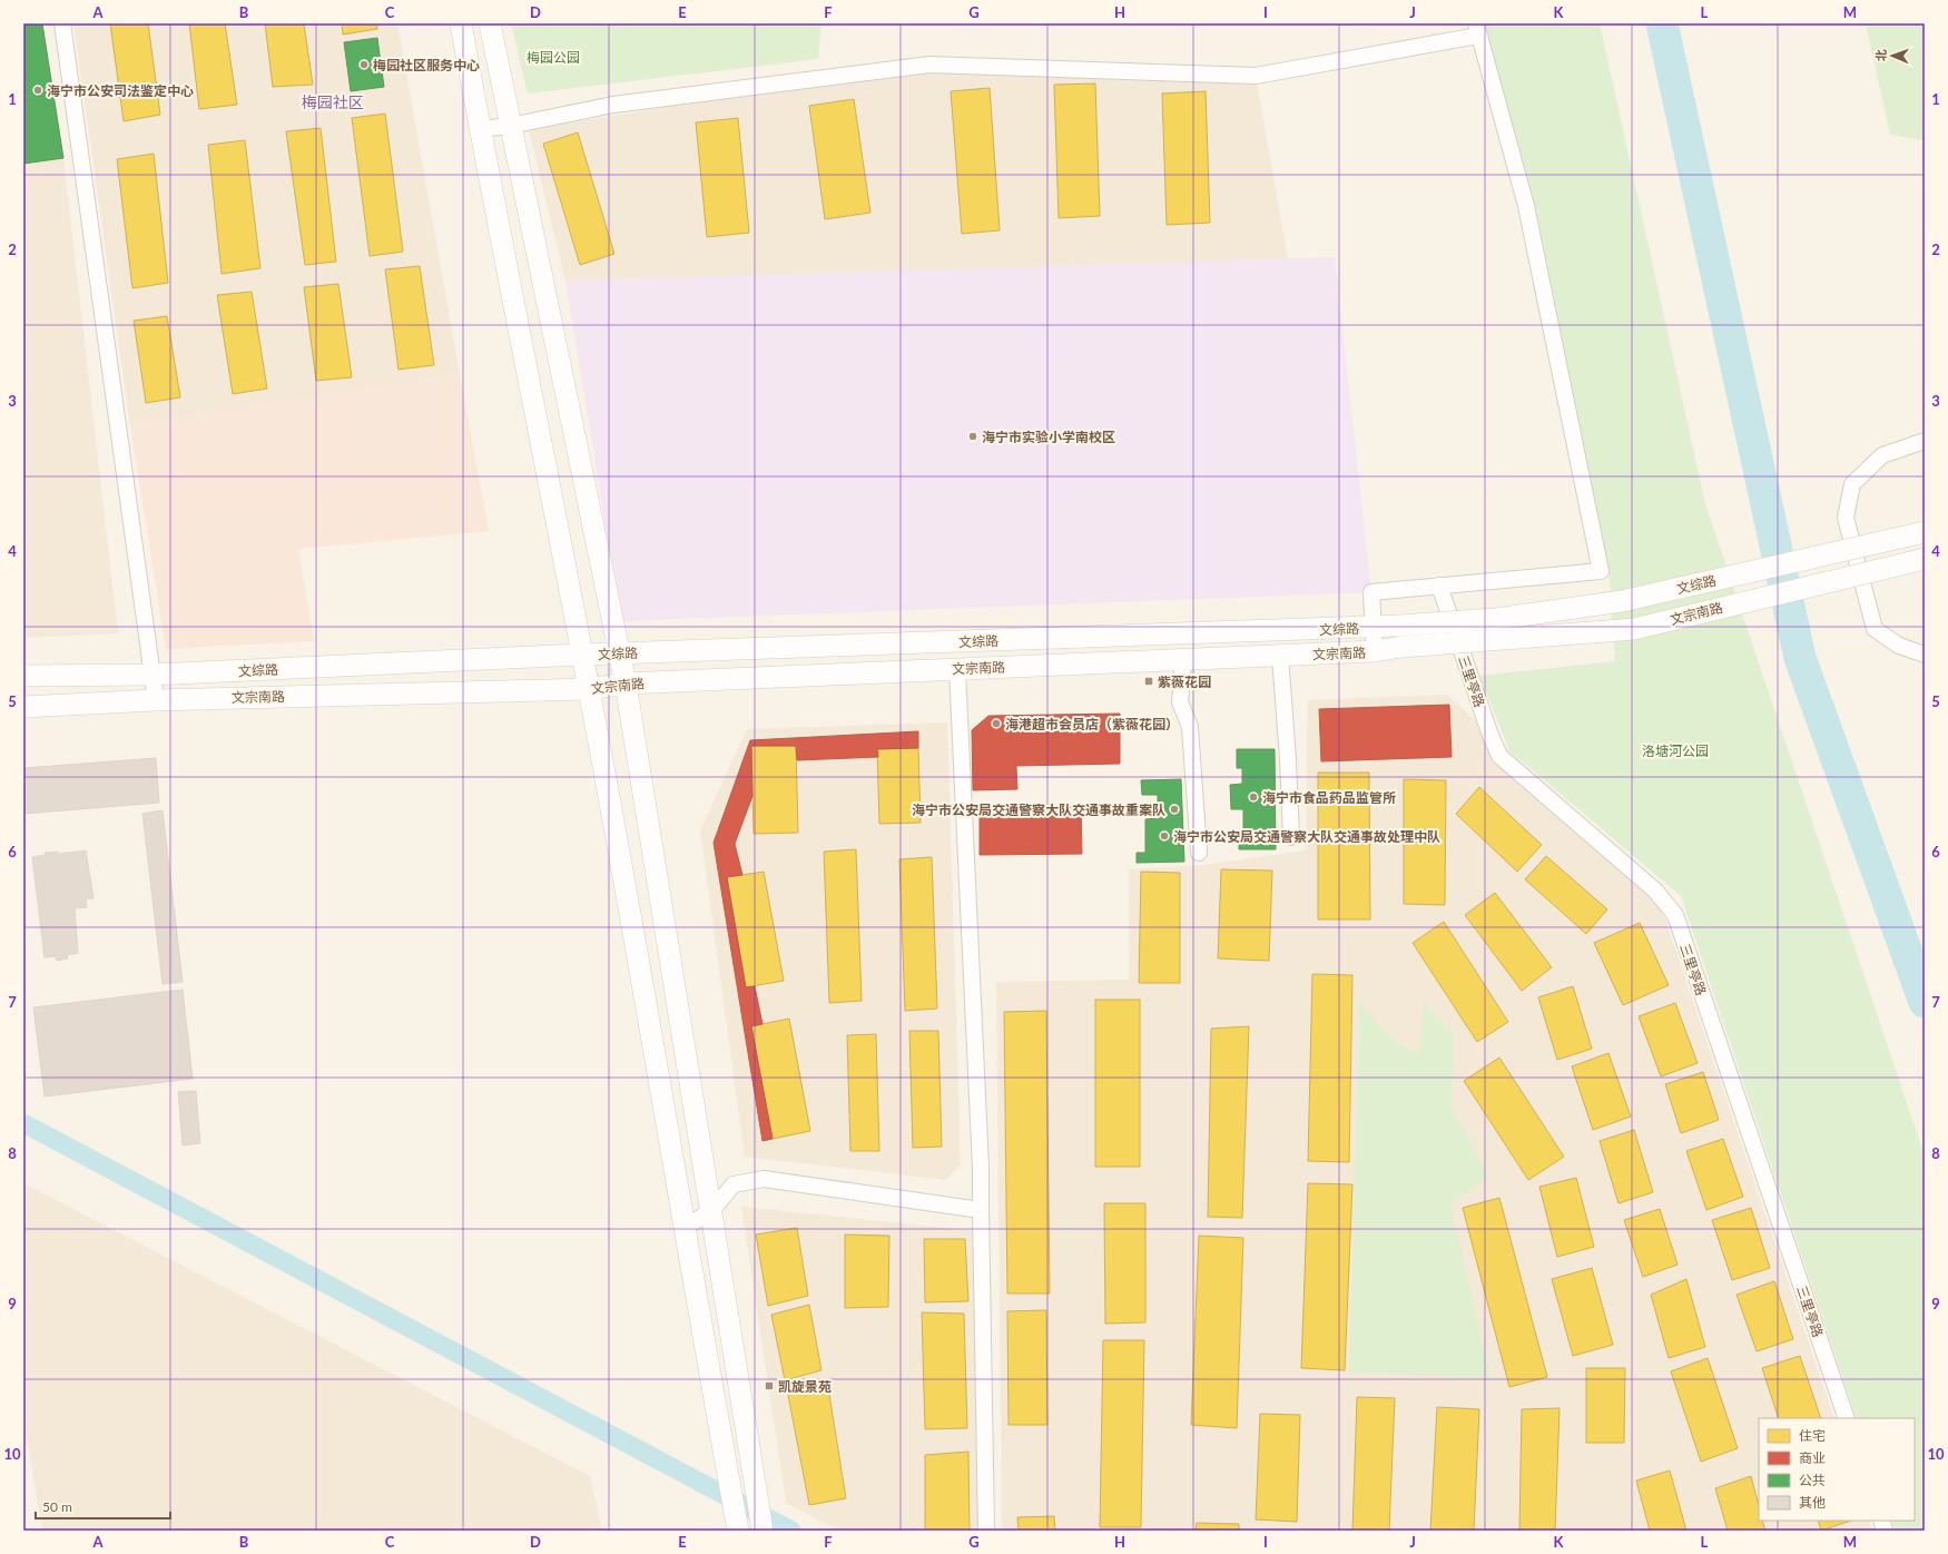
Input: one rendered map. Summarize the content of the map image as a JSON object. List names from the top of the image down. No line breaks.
{"streets":{"main road":["文综路","文宗南路"],"street":["三里亭路"]},"crossings":[["文综路","文宗南路"]],"districts":["梅园社区"],"parks":["梅园公园","洛塘河公园"],"places":{"other":["梅园社区服务中心","海宁市公安司法鉴定中心","海宁市实验小学南校区","海港超市会员店（紫薇花园）","海宁市食品药品监管所","海宁市公安局交通警察大队交通事故重案队","海宁市公安局交通警察大队交通事故处理中队"],"transit":["紫薇花园","凯旋景苑"]},"legend":["住宅","商业","公共","其他"],"scale_bar":"50 m","north":"left","grid":{"columns":["A","B","C","D","E","F","G","H","I","J","K","L","M"],"rows":["1","2","3","4","5","6","7","8","9","10"]}}
